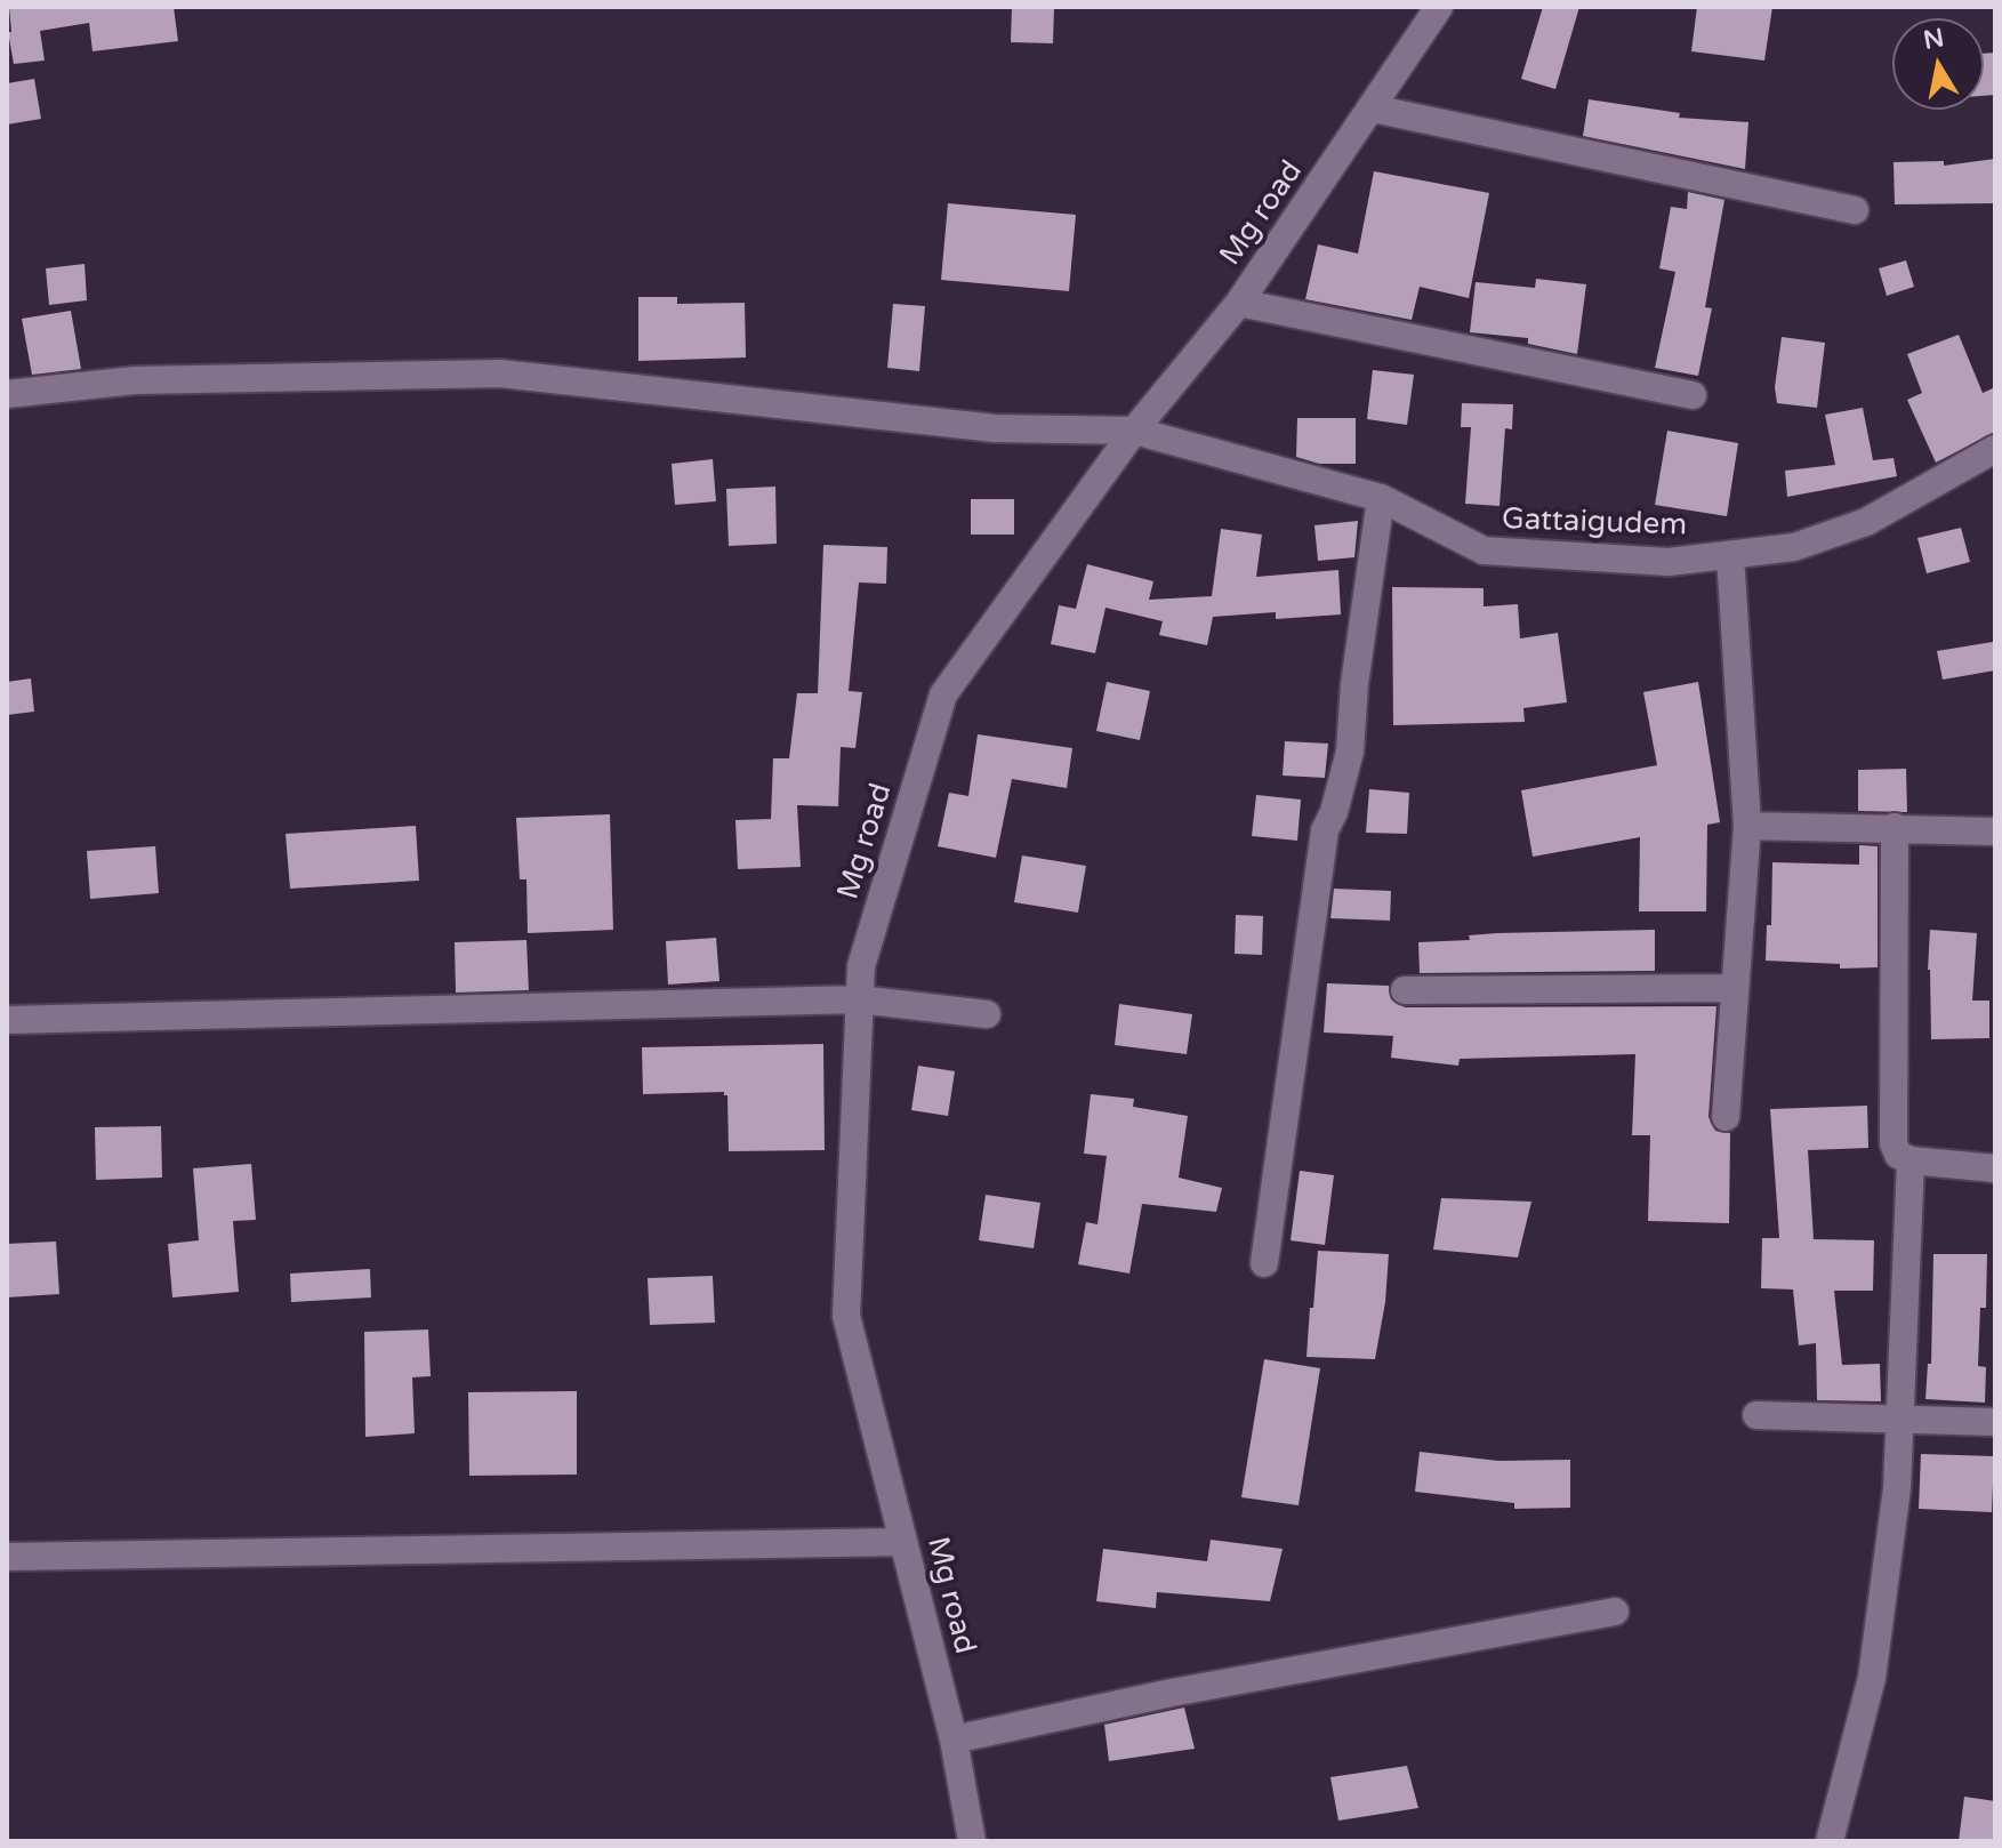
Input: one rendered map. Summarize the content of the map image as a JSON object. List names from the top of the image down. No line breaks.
{"streets":{"street":["Mg road","Gattaigudem"]},"crossings":[["Mg road","Gattaigudem"]],"north":"top"}
